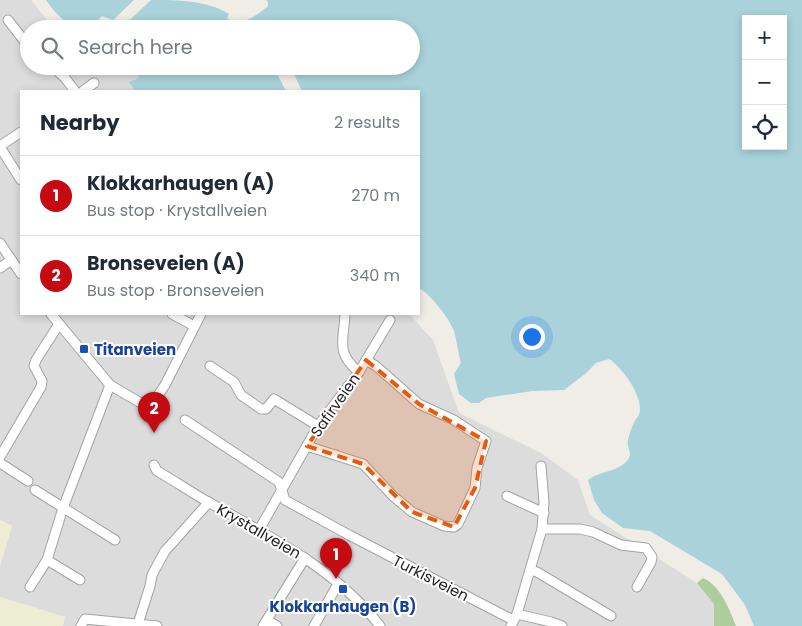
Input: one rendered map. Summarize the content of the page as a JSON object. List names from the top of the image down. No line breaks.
{"streets":{"street":["Safirveien","Krystallveien","Turkisveien"]},"crossings":[["Safirveien","Krystallveien"],["Safirveien","Turkisveien"]],"places":{"transit":["Titanveien","Klokkarhaugen (B)"]},"page":{"map_buttons":["+","−"],"search":"Search here","heading":["Nearby","2 results"],"list":[{"mark":"1","name":"Klokkarhaugen (A)","note":"Bus stop · Krystallveien","value":"270 m"},{"mark":"2","name":"Bronseveien (A)","note":"Bus stop · Bronseveien","value":"340 m"}],"pins":["2","1"]}}
